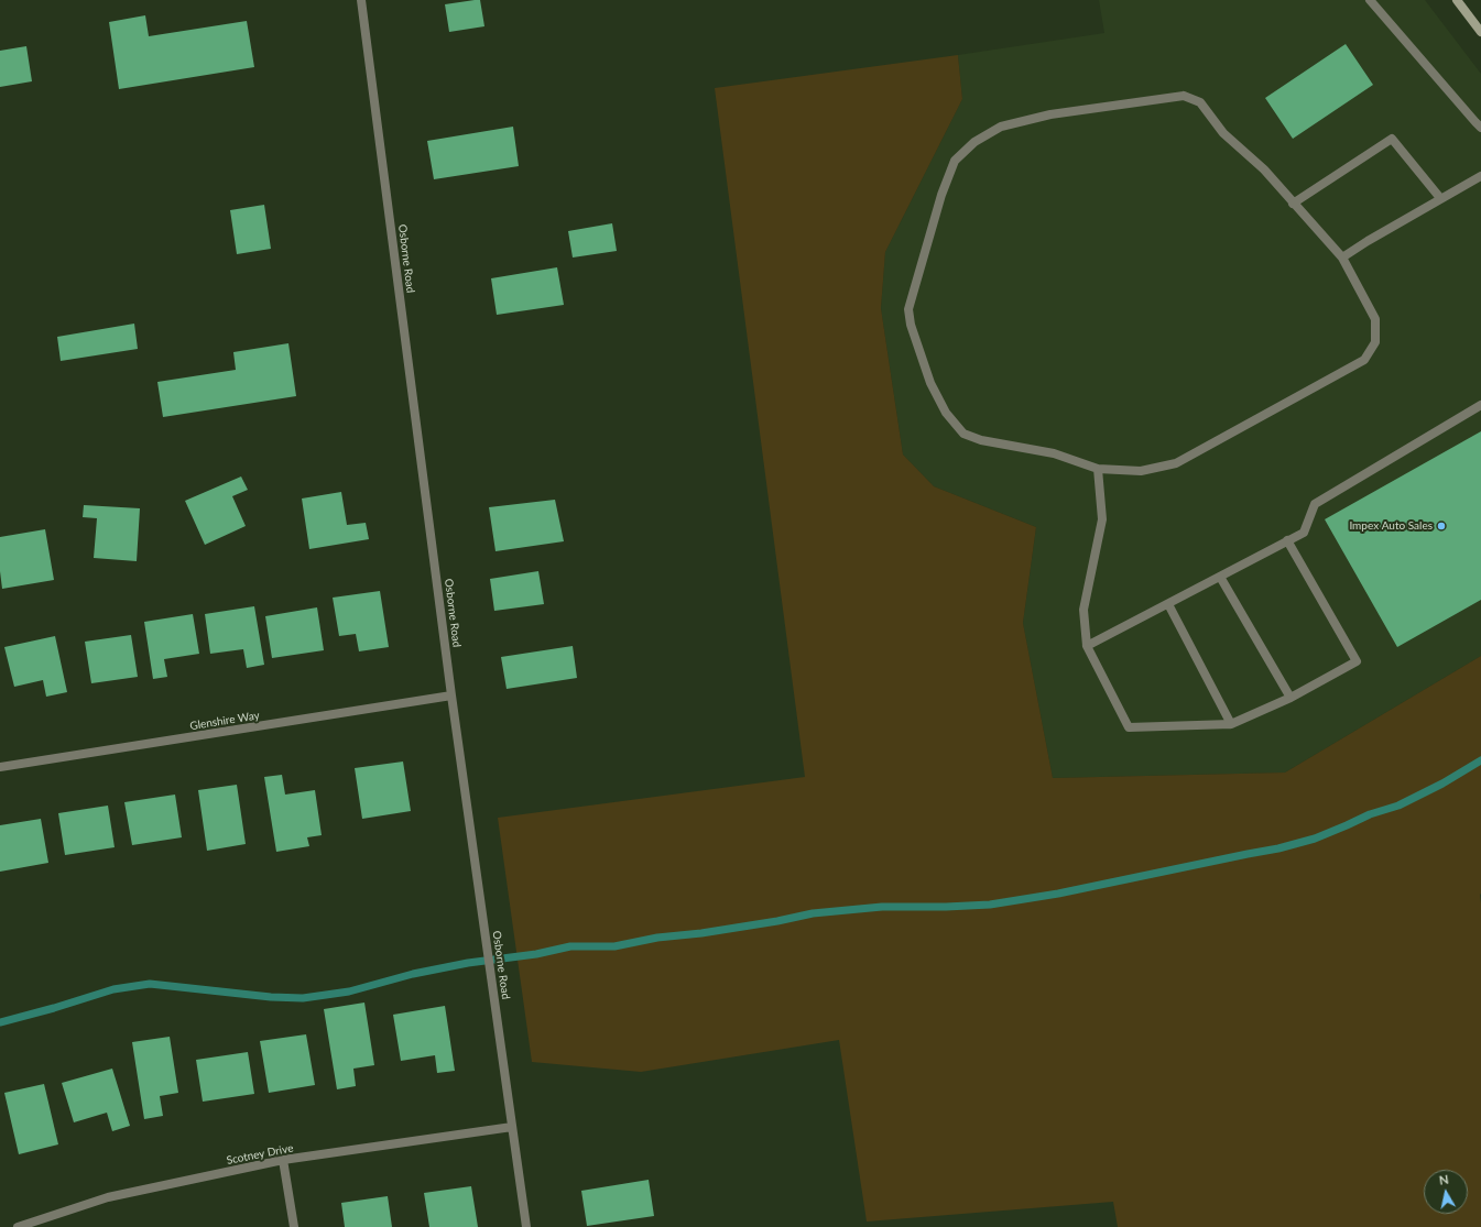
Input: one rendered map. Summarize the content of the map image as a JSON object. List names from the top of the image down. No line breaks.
{"streets":{"street":["Osborne Road","Glenshire Way","Scotney Drive"]},"crossings":[["Osborne Road","Glenshire Way"],["Osborne Road","Scotney Drive"]],"places":["Impex Auto Sales"],"north":"top"}
